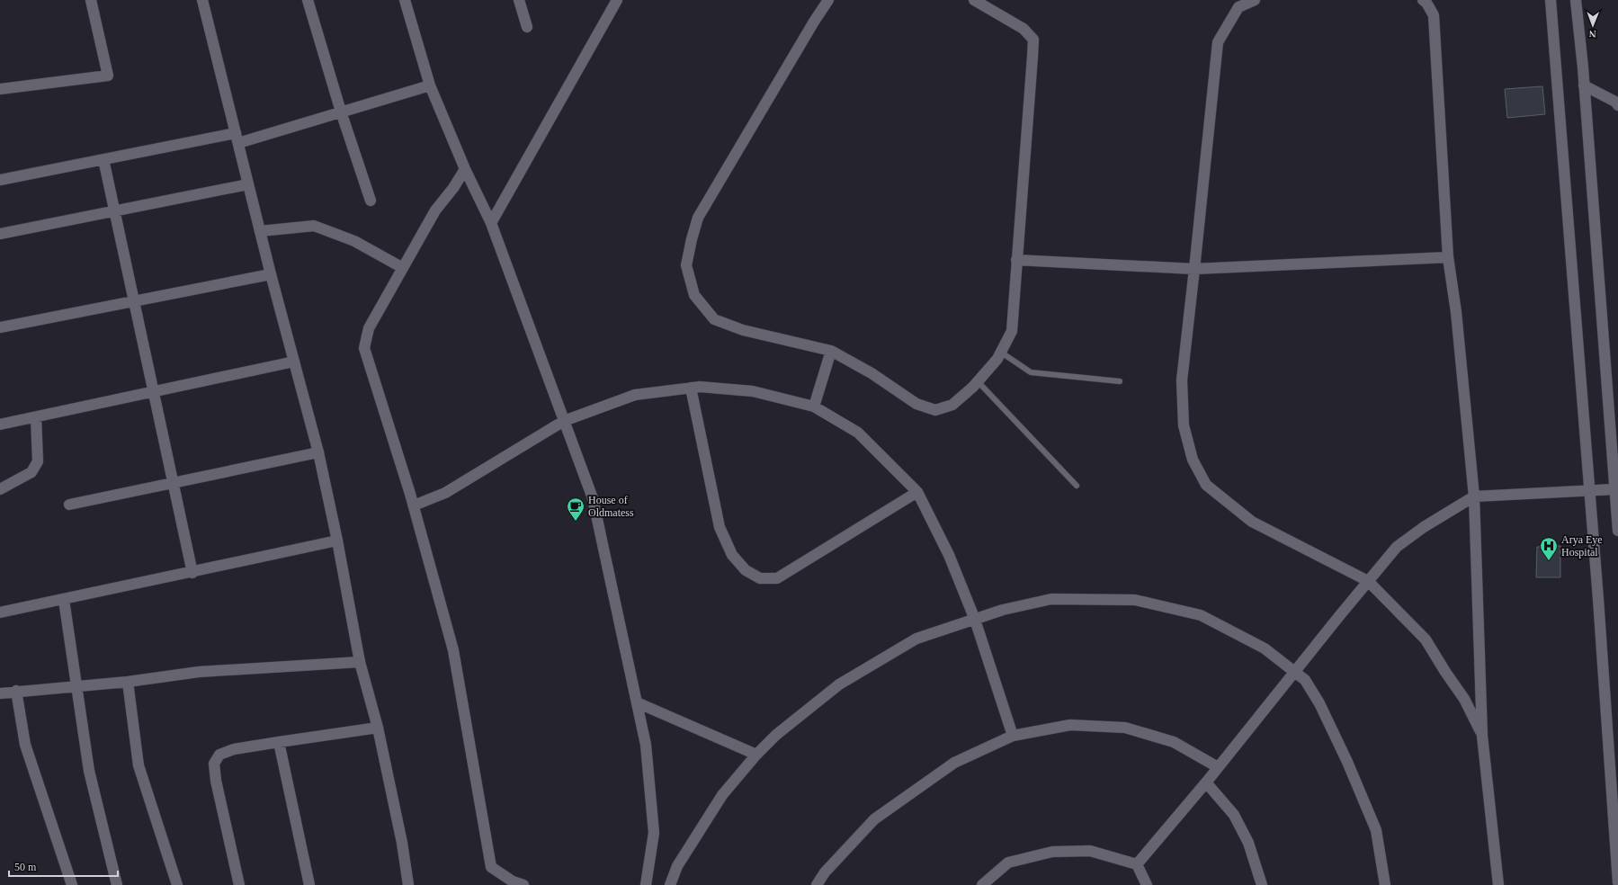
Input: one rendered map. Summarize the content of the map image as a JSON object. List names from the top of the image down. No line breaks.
{"places":{"cafe":["House of Oldmatess"],"hospital":["Arya Eye Hospital"]},"scale_bar":"50 m","north":"bottom"}
